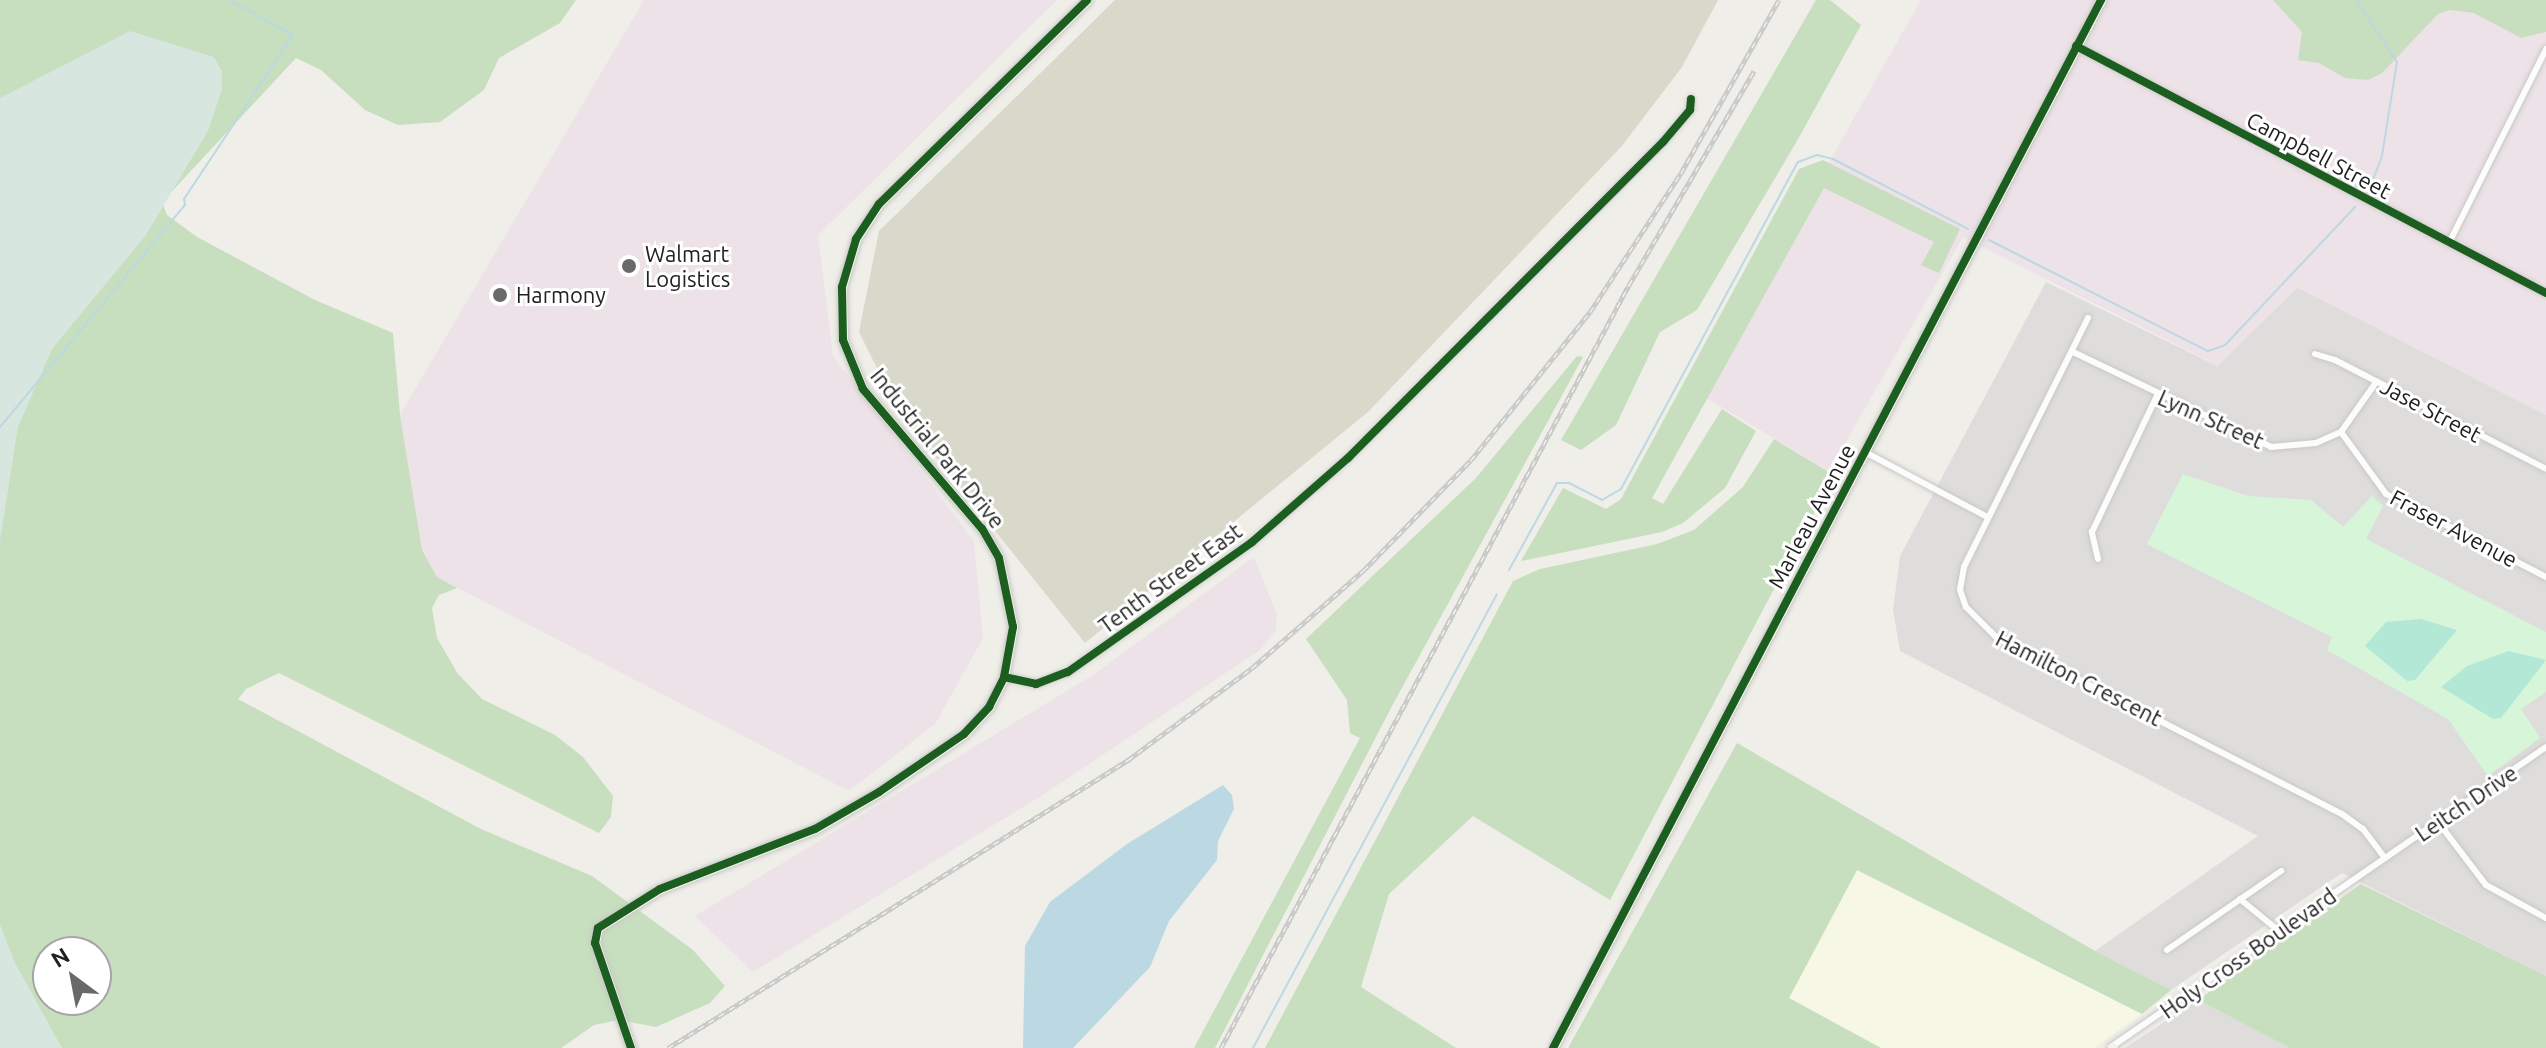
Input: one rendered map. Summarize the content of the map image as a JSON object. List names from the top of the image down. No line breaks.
{"streets":{"street":["Campbell Street","Jase Street","Lynn Street","Industrial Park Drive","Marleau Avenue","Fraser Avenue","Tenth Street East","Hamilton Crescent","Leitch Drive","Holy Cross Boulevard"]},"crossings":[["Campbell Street","Marleau Avenue"],["Lynn Street","Fraser Avenue"],["Lynn Street","Hamilton Crescent"],["Industrial Park Drive","Tenth Street East"],["Hamilton Crescent","Leitch Drive"],["Hamilton Crescent","Holy Cross Boulevard"],["Leitch Drive","Holy Cross Boulevard"]],"places":["Walmart Logistics","Harmony"],"north":"top left"}
